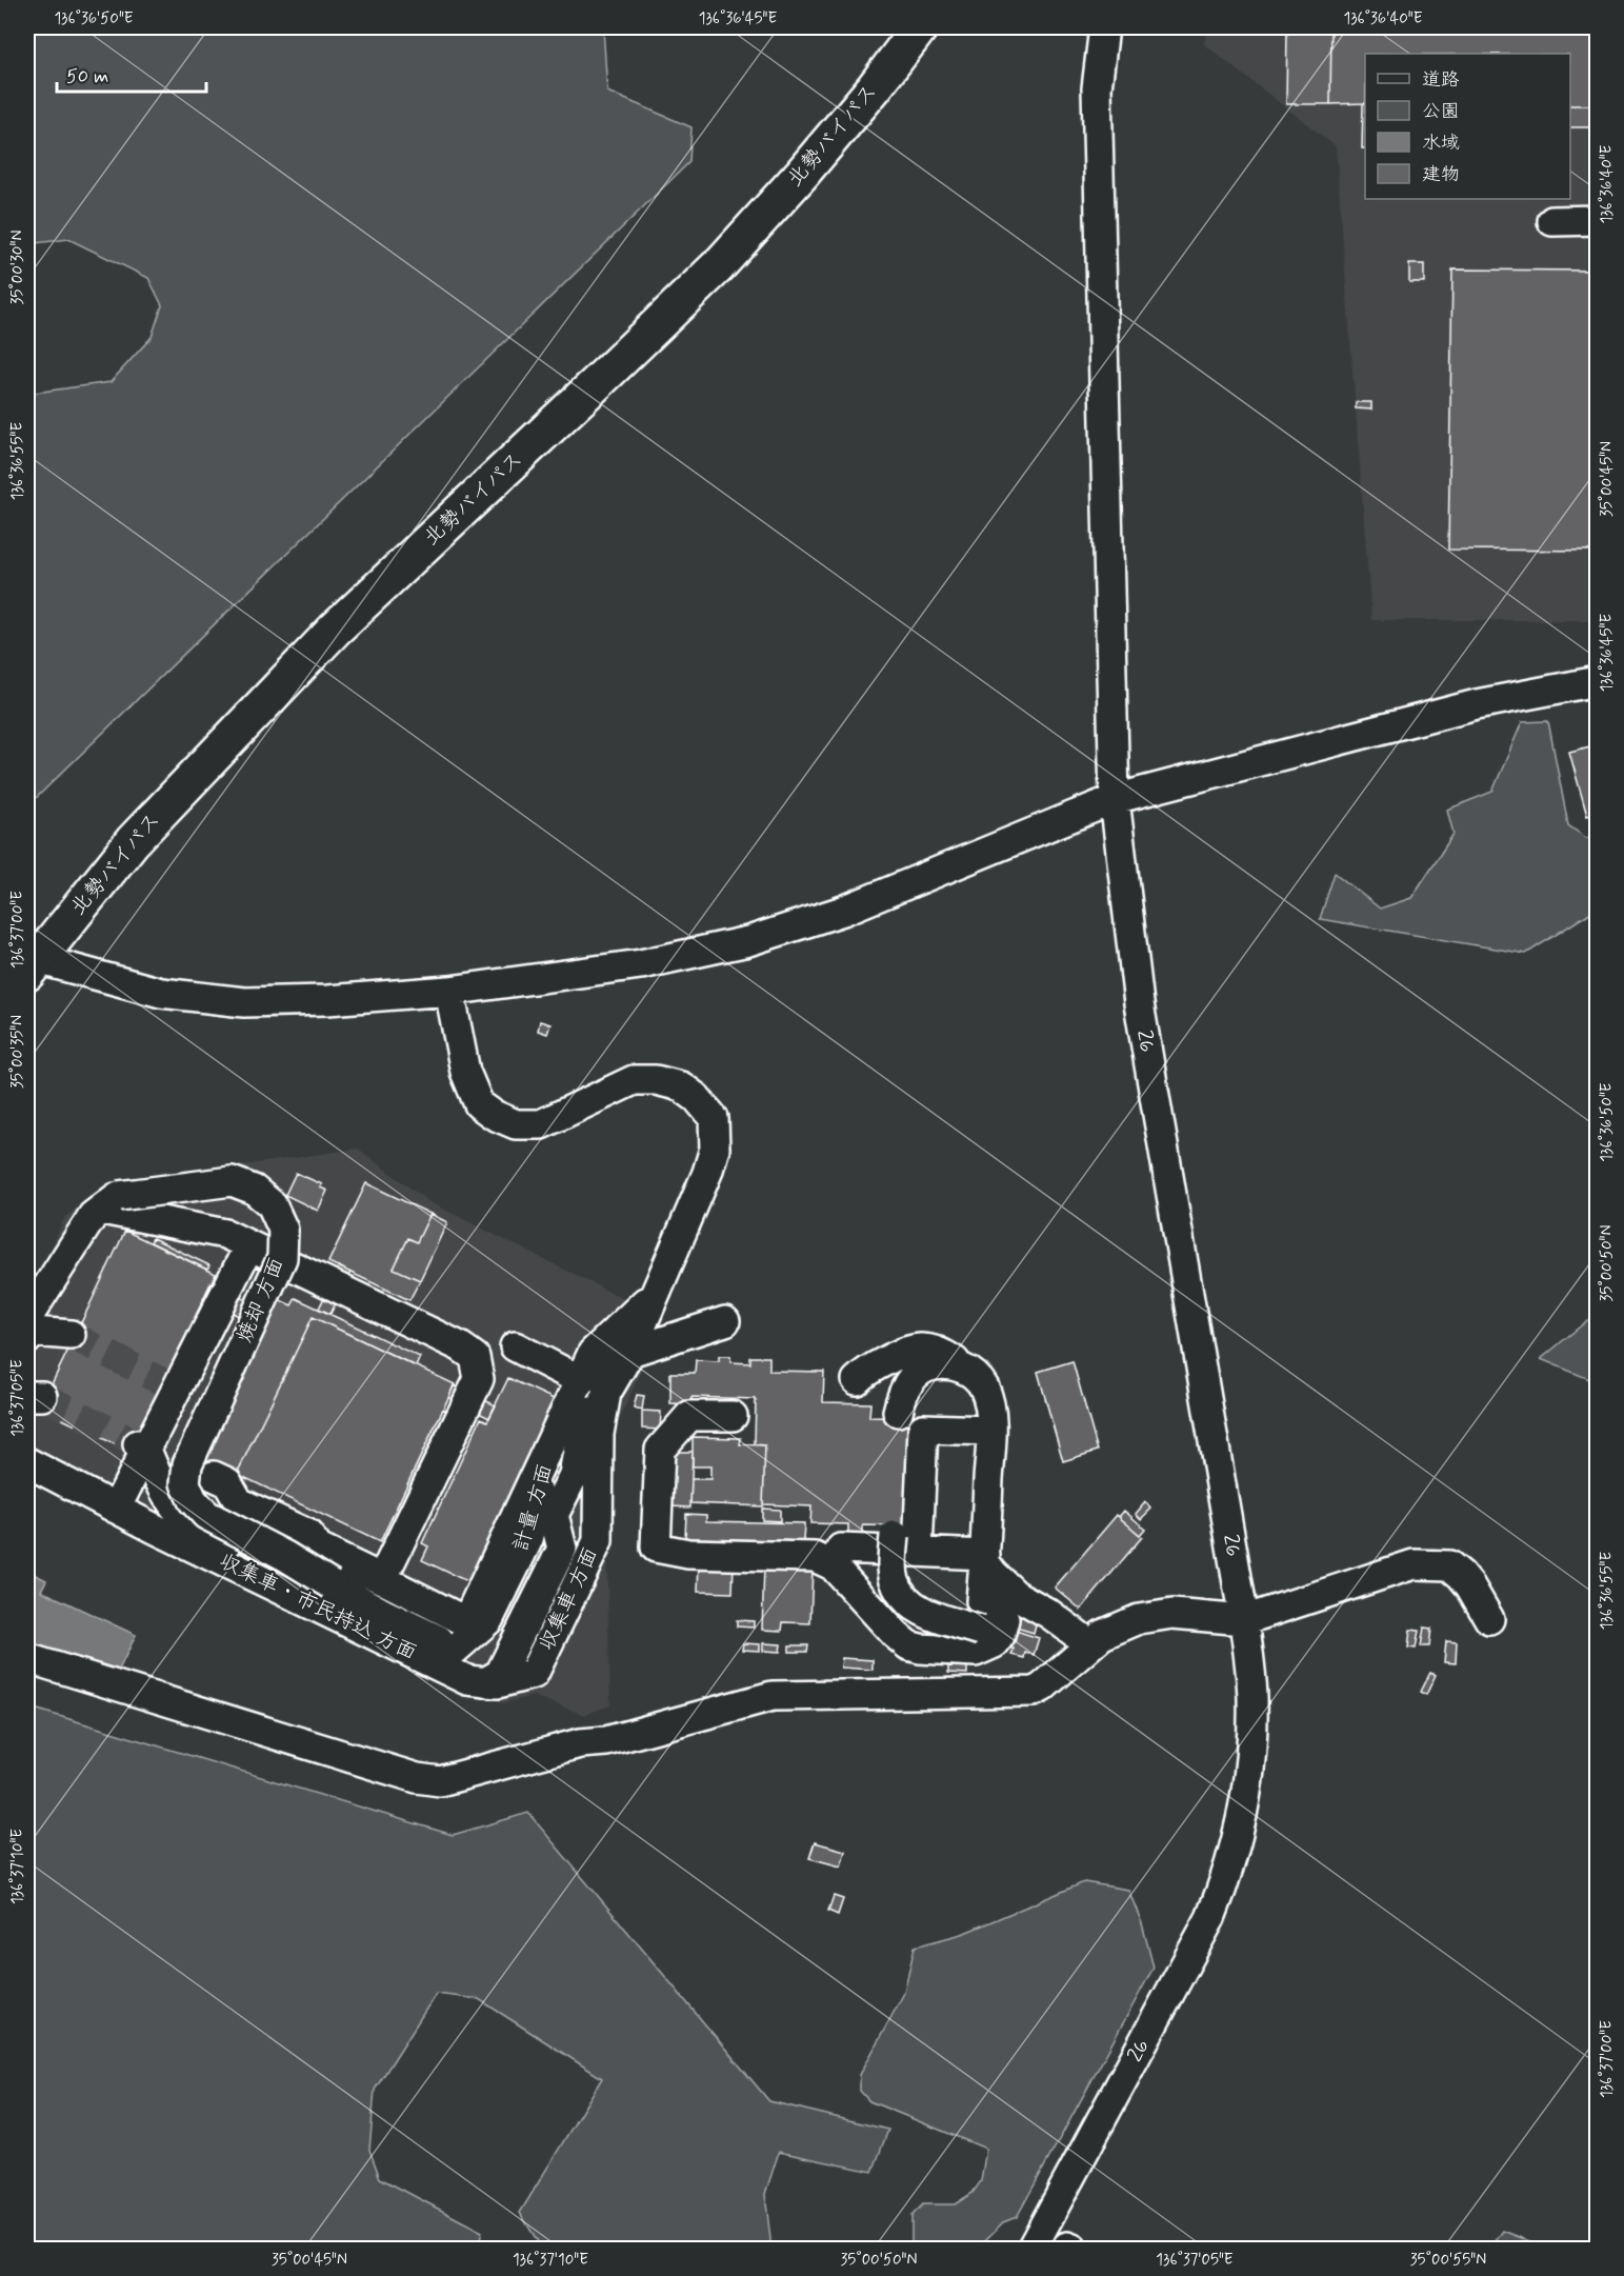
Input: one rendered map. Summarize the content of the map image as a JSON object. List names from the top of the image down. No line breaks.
{"streets":{"highway":["北勢バイパス"],"street":["26","焼却 方面","収集車 方面","収集車・市民持込 方面"]},"crossings":[["収集車 方面","収集車・市民持込 方面"]],"legend":["道路","公園","水域","建物"],"scale_bar":"50 m","coordinates":["136°36'50\"E","136°36'45\"E","136°36'40\"E","35°00'30\"N","136°36'55\"E","35°00'45\"N","136°37'00\"E","35°00'35\"N","35°00'50\"N","136°37'05\"E","136°37'10\"E","35°00'55\"N"]}
